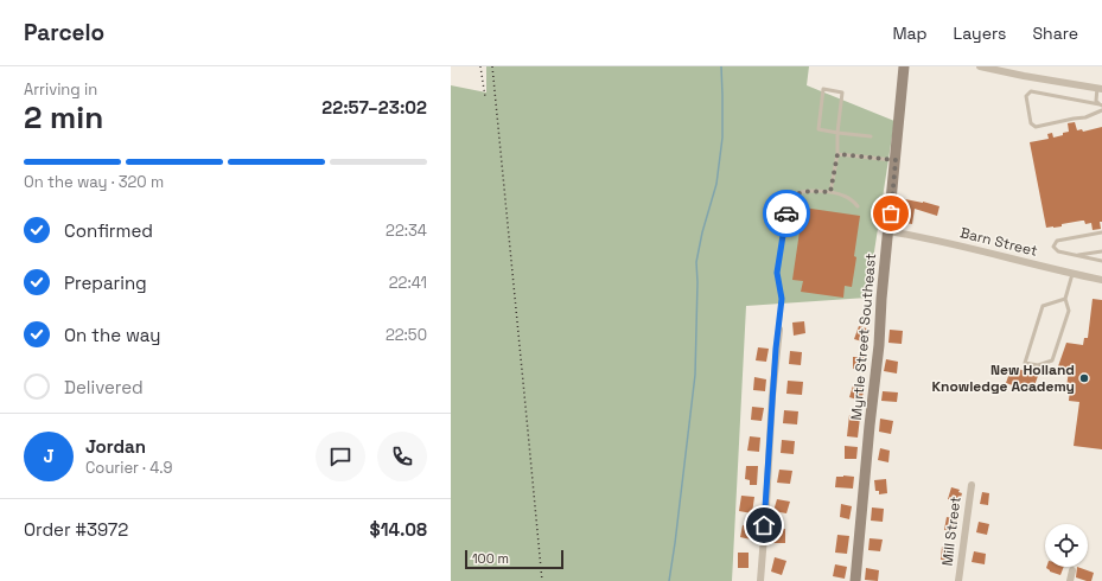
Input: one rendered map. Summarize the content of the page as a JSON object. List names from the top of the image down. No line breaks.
{"streets":{"street":["Barn Street","Myrtle Street Southeast","Mill Street"]},"crossings":[["Barn Street","Myrtle Street Southeast"]],"places":["New Holland Knowledge Academy"],"scale_bar":"100 m","page":{"header":"Parcelo","nav":["Map","Layers","Share"],"heading":["2 min","Arriving in","22:57–23:02"],"panel":["Jordan","Courier · 4.9","Order #3972","$14.08"],"bar":"On the way · 320 m","list":[["Confirmed","22:34"],["Preparing","22:41"],["On the way","22:50"],"Delivered"],"round":"J","scale":"100 m"}}
